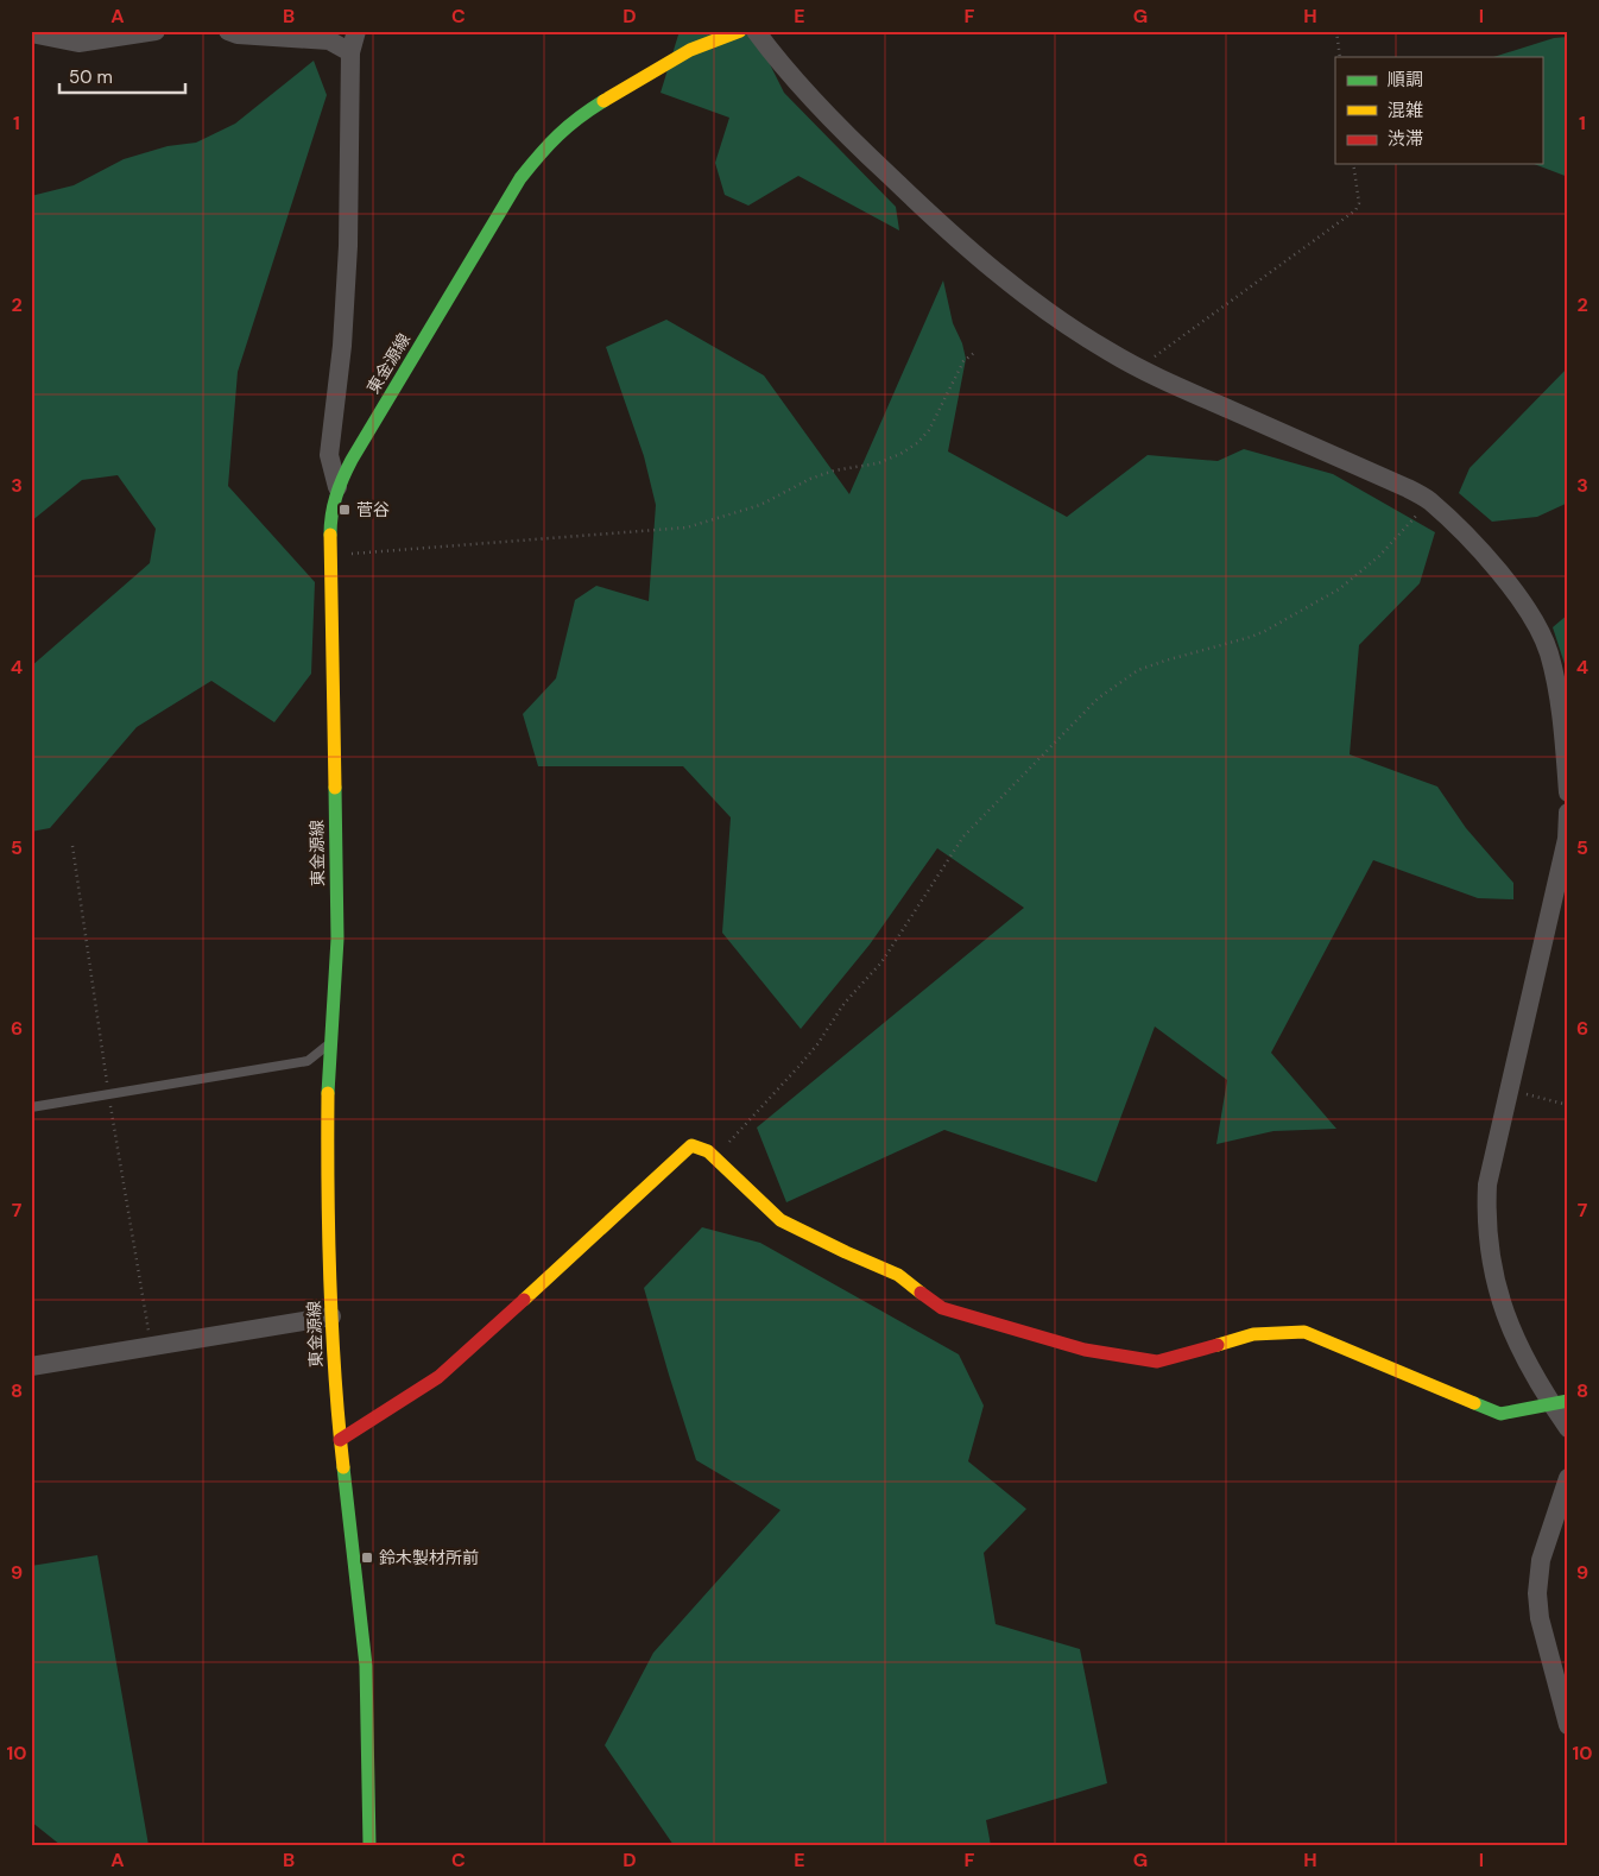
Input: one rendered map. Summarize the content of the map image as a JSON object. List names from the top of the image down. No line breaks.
{"streets":{"main road":["東金源線"]},"places":{"transit":["菅谷","鈴木製材所前"]},"legend":["順調","混雑","渋滞"],"scale_bar":"50 m","grid":{"columns":["A","B","C","D","E","F","G","H","I"],"rows":["1","2","3","4","5","6","7","8","9","10"]}}
